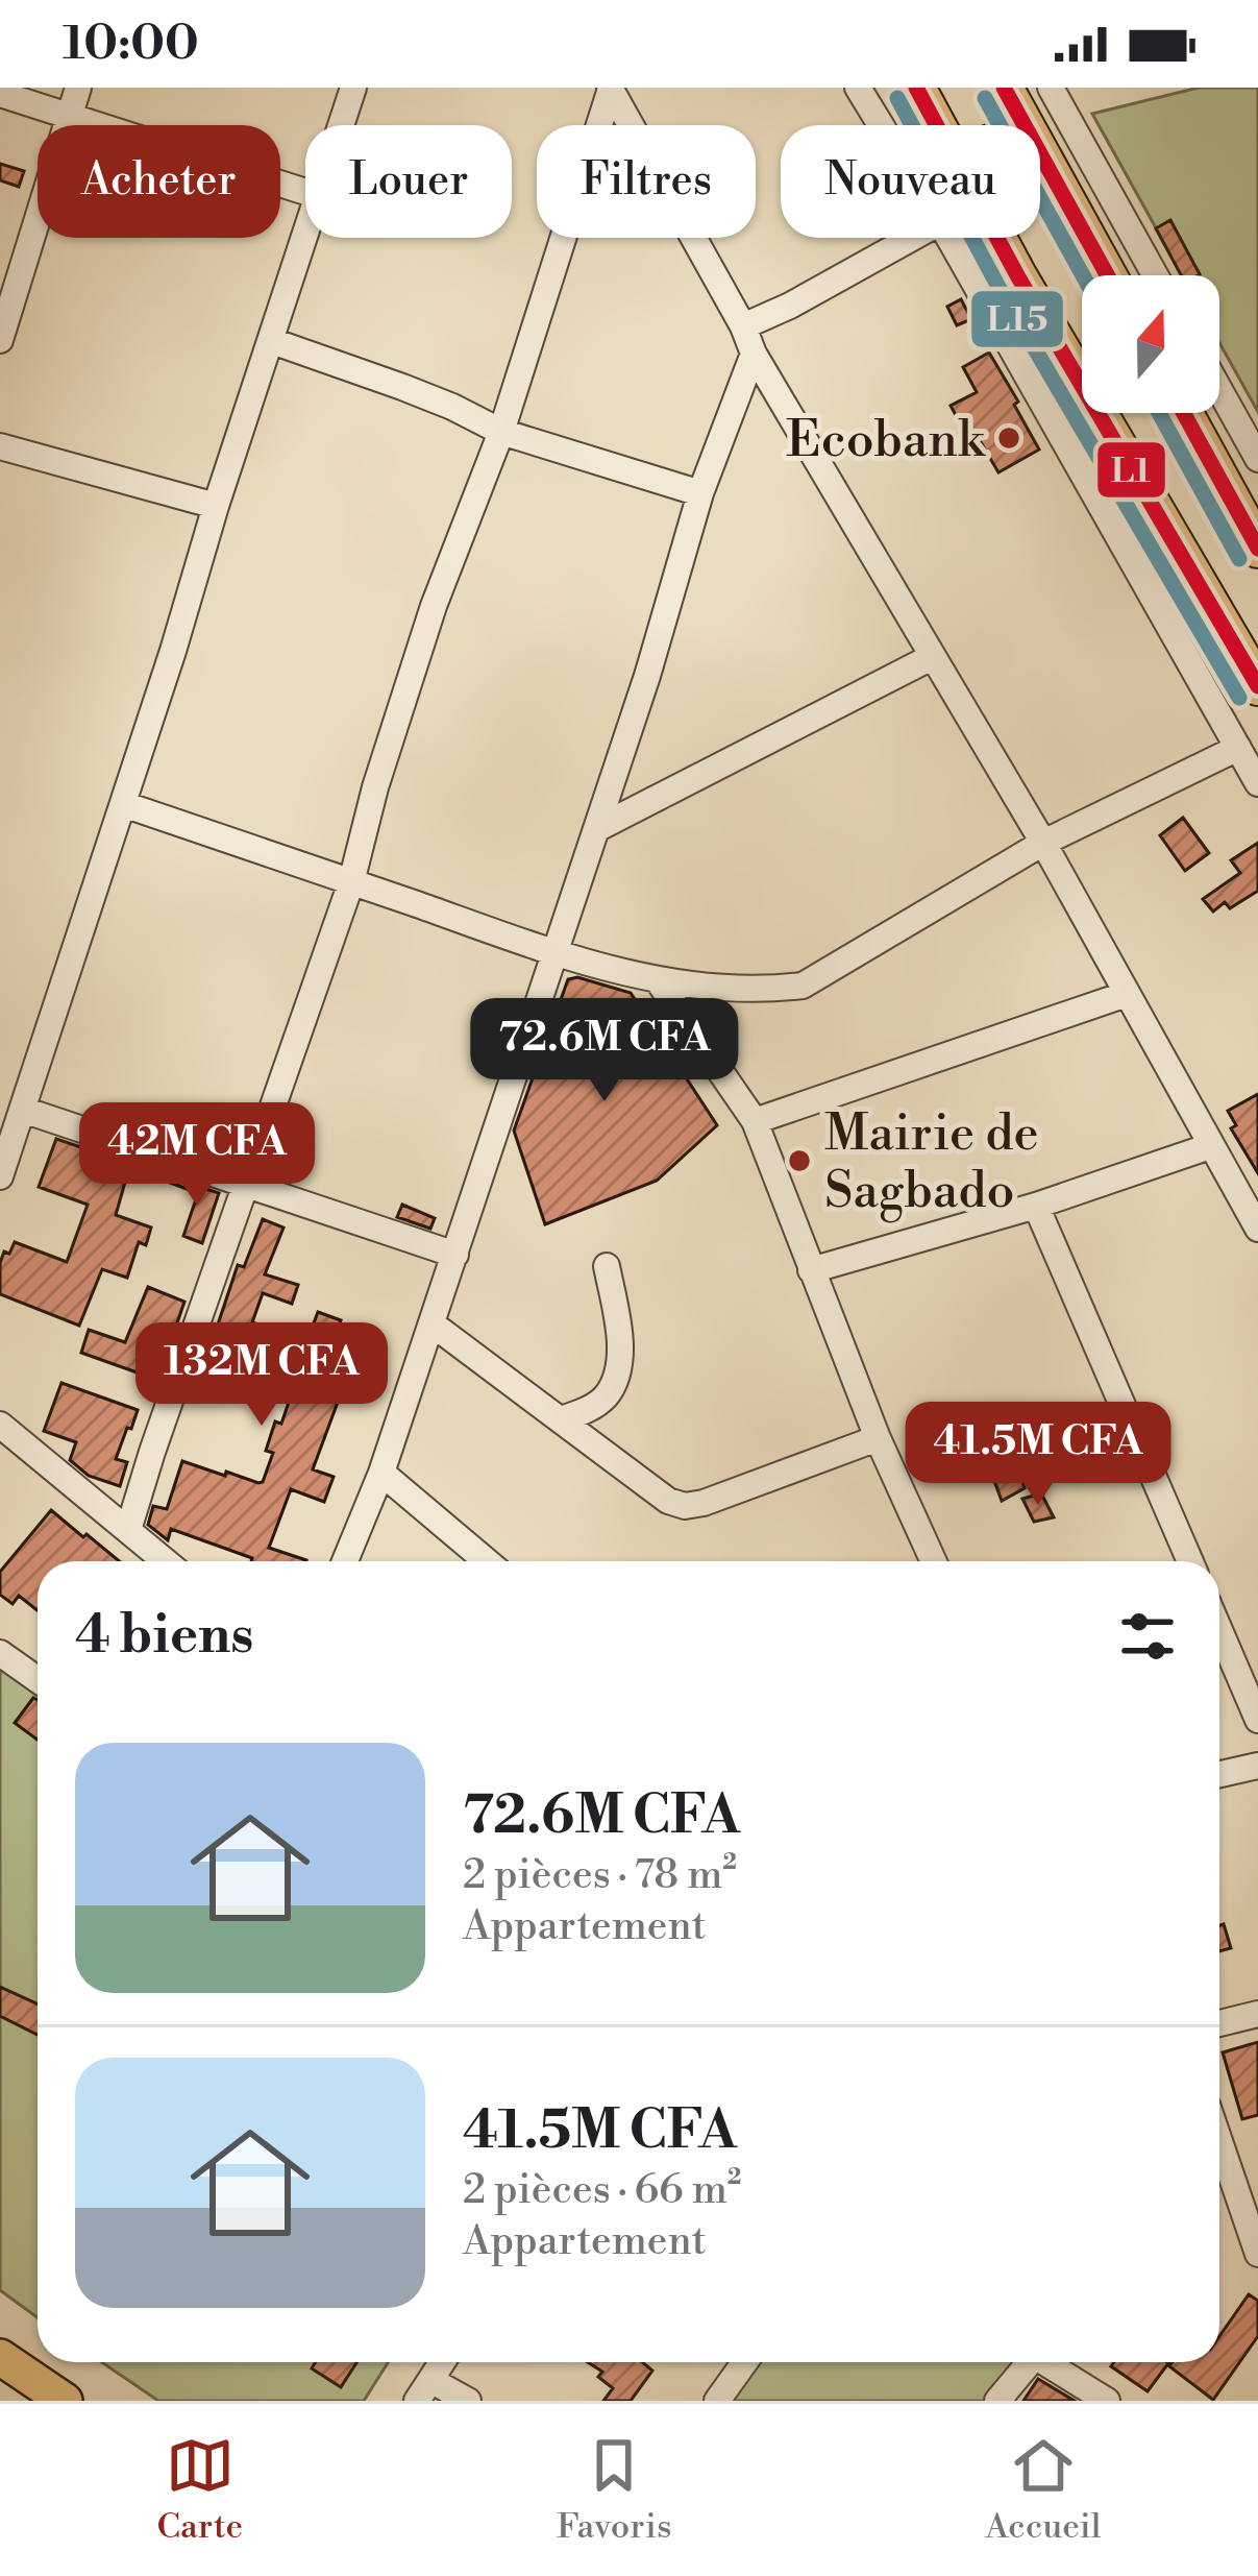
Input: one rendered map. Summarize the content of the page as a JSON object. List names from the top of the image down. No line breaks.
{"places":["Ecobank","Mairie de Sagbado"],"lines":["transit line L1","transit line L15"],"north":"top","page":{"status":"10:00","chip":["Acheter","Louer","Filtres","Nouveau"],"price":["72.6M CFA","42M CFA","132M CFA","41.5M CFA"],"heading":"4 biens","list":[{"name":"72.6M CFA","note":"2 pièces · 78 m² · Appartement"},{"name":"41.5M CFA","note":"2 pièces · 66 m² · Appartement"}],"tabs":["Carte","Favoris","Accueil"]}}
